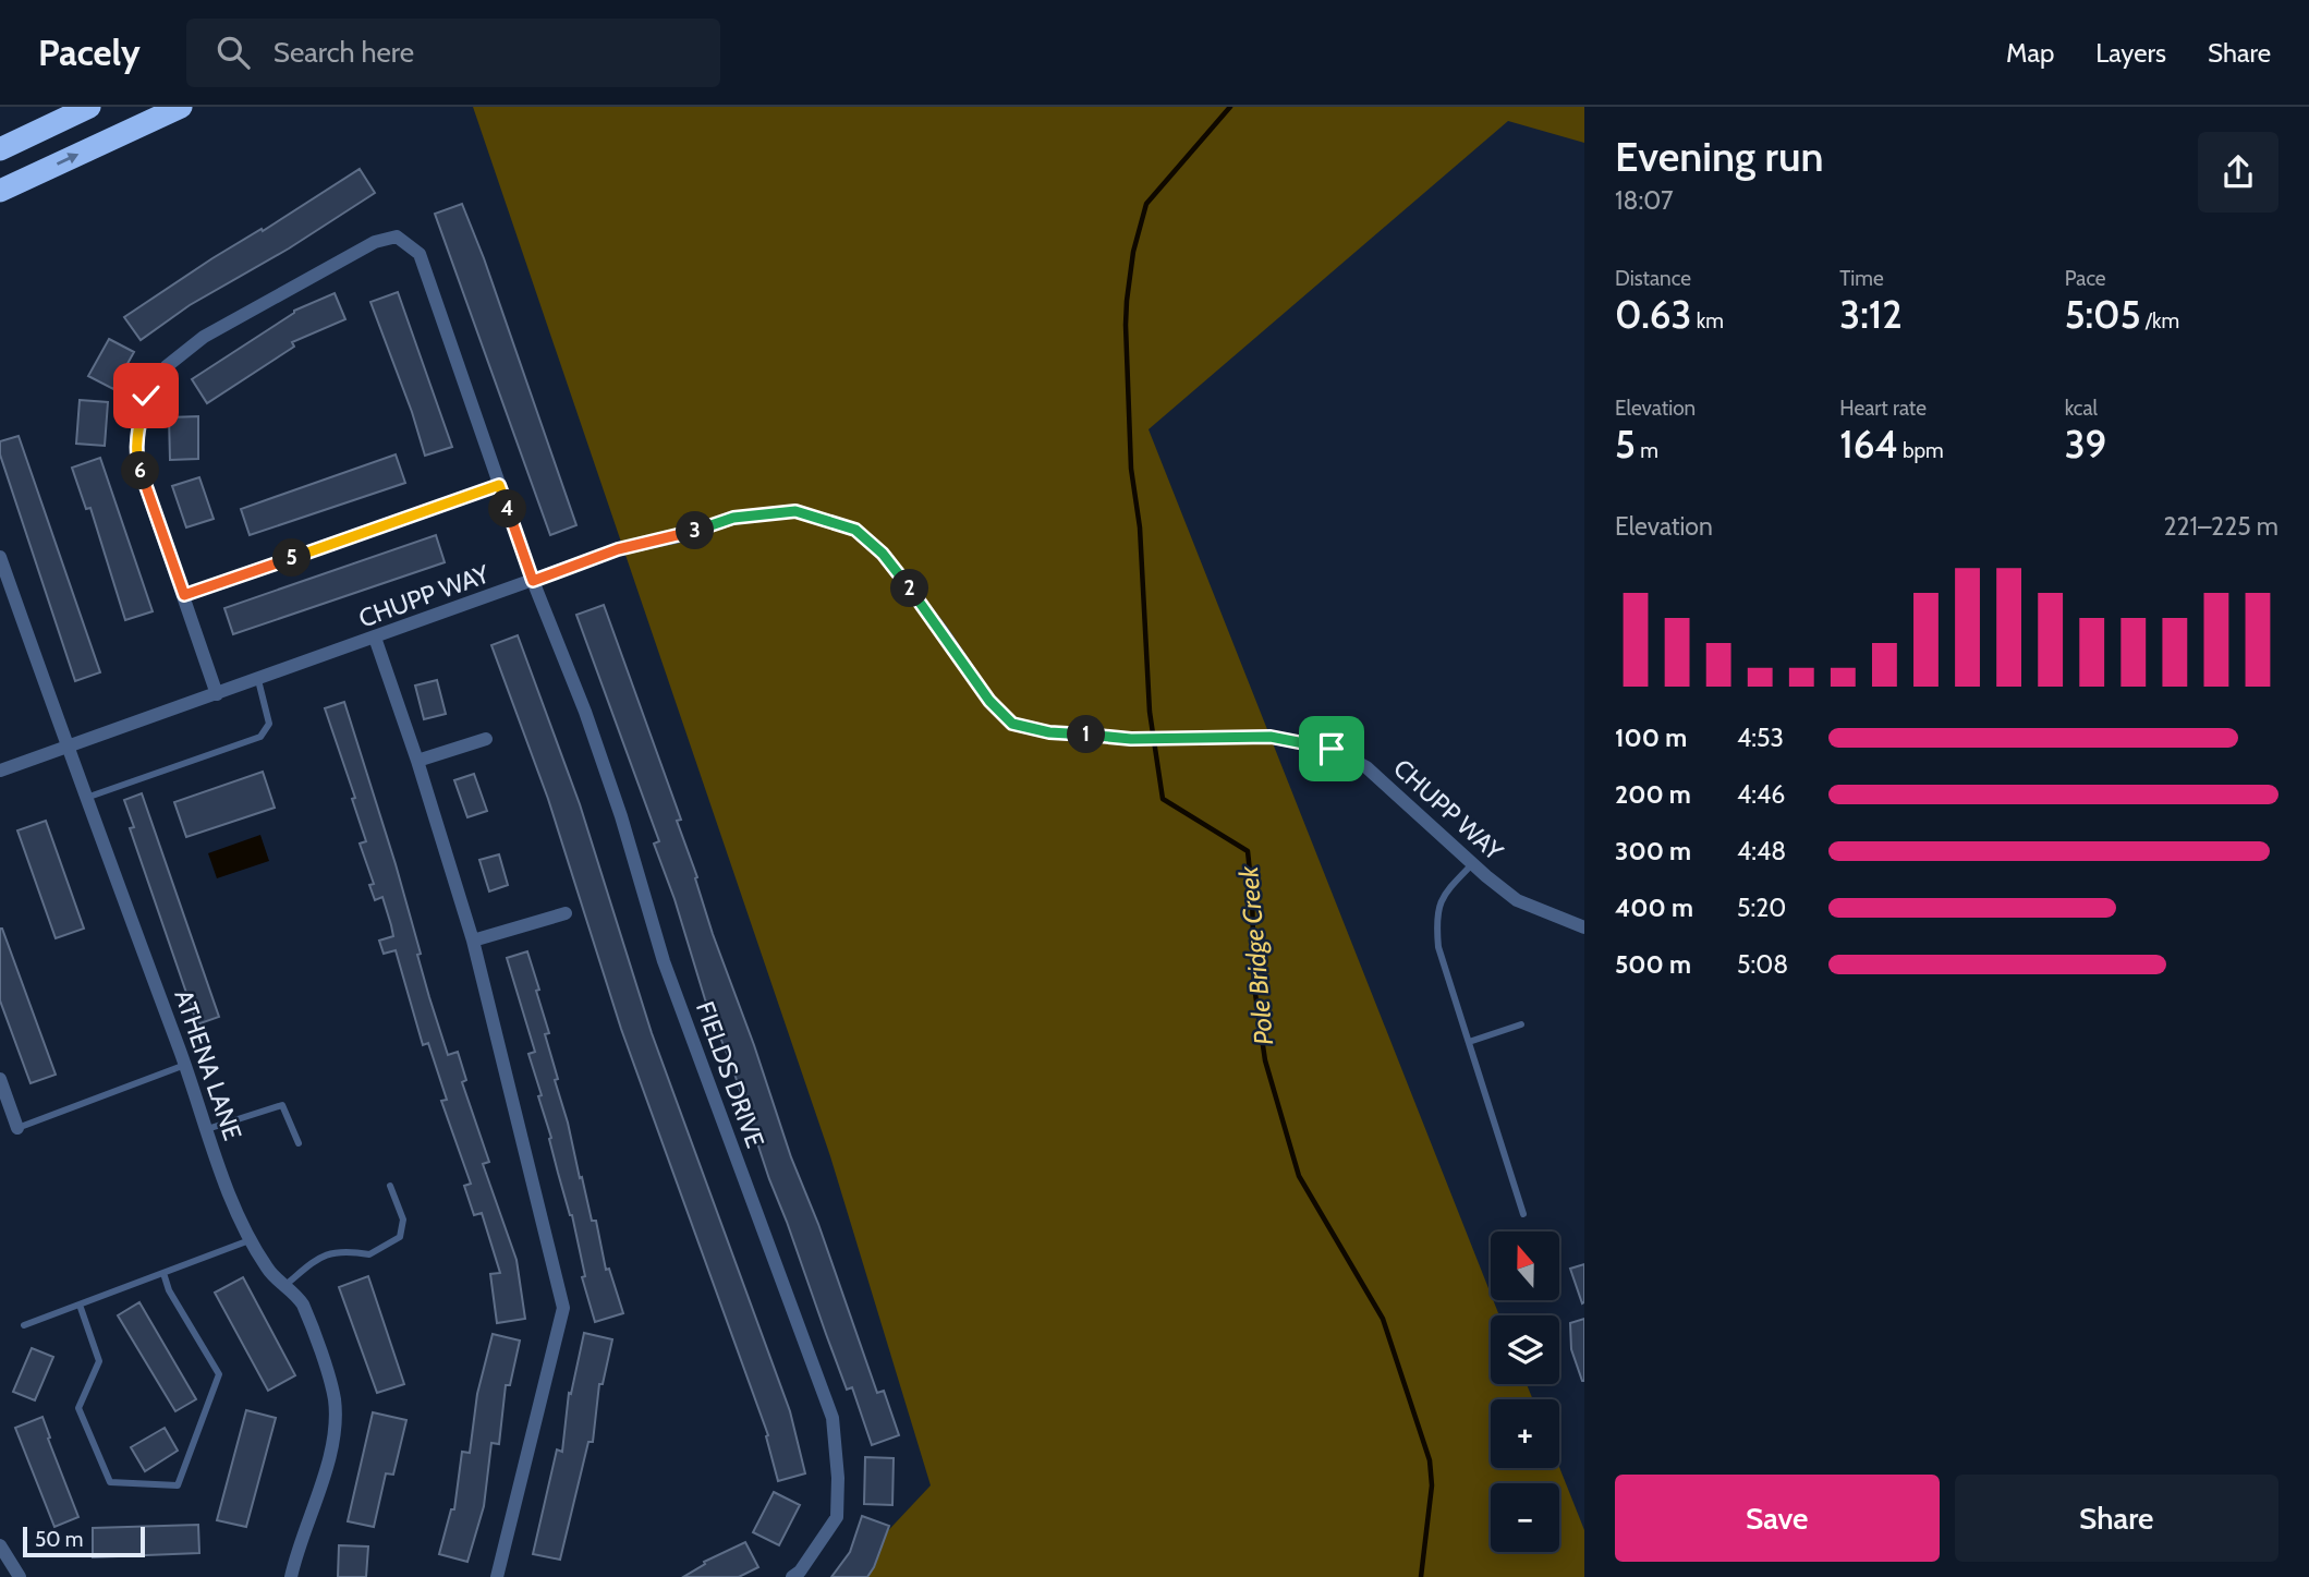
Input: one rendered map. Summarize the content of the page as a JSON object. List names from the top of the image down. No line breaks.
{"streets":{"street":["CHUPP WAY","ATHENA LANE","FIELDS DRIVE"]},"crossings":[["CHUPP WAY","ATHENA LANE"],["CHUPP WAY","FIELDS DRIVE"]],"water":["Pole Bridge Creek"],"scale_bar":"50 m","north":"top","page":{"header":"Pacely","search":"Search here","nav":["Map","Layers","Share"],"heading":["Evening run","18:07"],"stats":[["Distance","0.63 km"],["Time","3:12"],["Pace","5:05 /km"],["Elevation","5 m"],["Heart rate","164 bpm"],["kcal","39"]],"pins":["6","4","3","5","2","1"],"chart":["Elevation","221–225 m"],"list":[{"name":"100 m","note":"4:53"},{"name":"200 m","note":"4:46"},{"name":"300 m","note":"4:48"},{"name":"400 m","note":"5:20"},{"name":"500 m","note":"5:08"}],"map_buttons":["+","−"],"buttons":["Save","Share"],"scale":"50 m"}}
